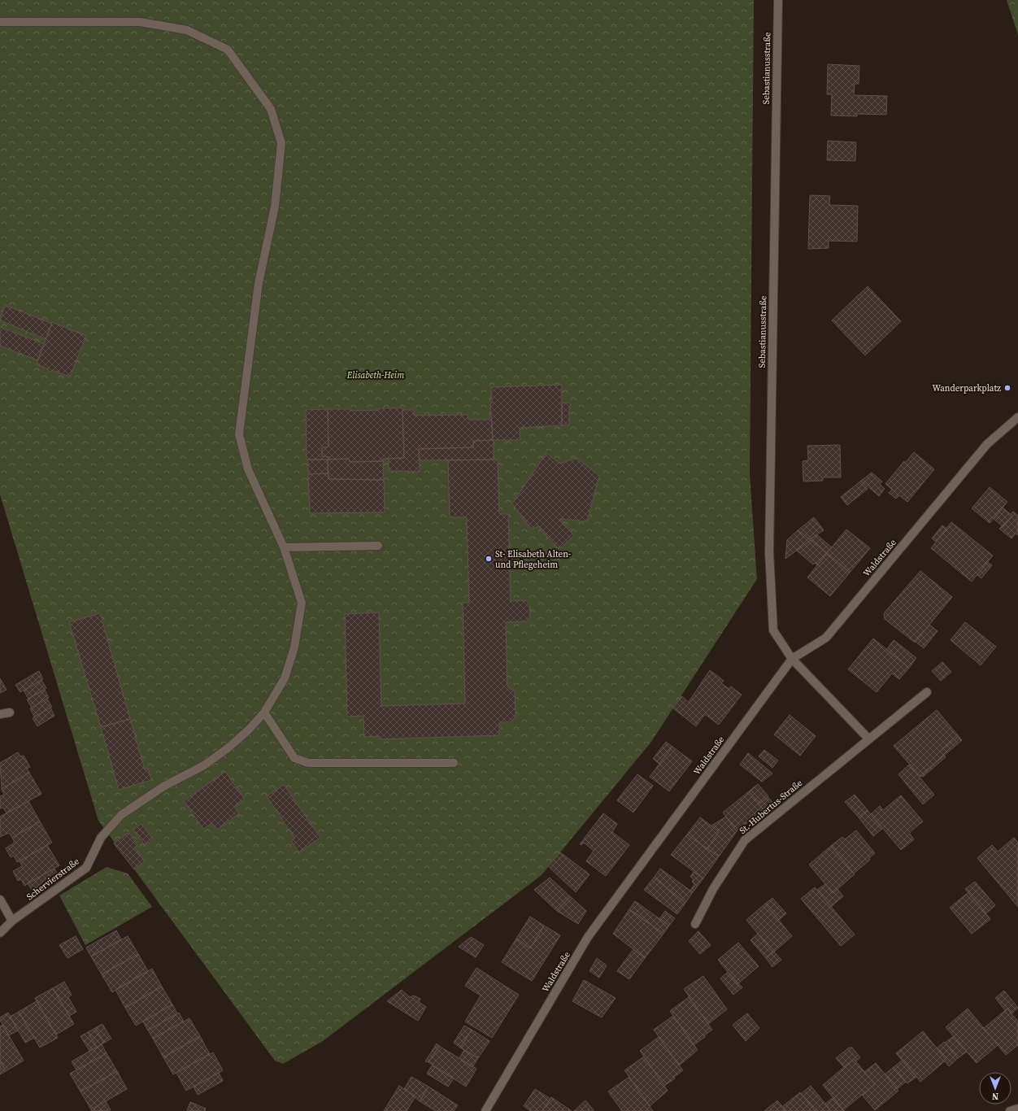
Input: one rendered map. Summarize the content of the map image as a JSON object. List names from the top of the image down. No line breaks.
{"streets":{"street":["Sebastianusstraße","Waldstraße","St.-Hubertus-Straße","Schervierstraße"]},"crossings":[["Sebastianusstraße","Waldstraße"]],"parks":["Elisabeth-Heim"],"places":["Wanderparkplatz","St- Elisabeth Alten- und Pflegeheim"],"north":"bottom"}
